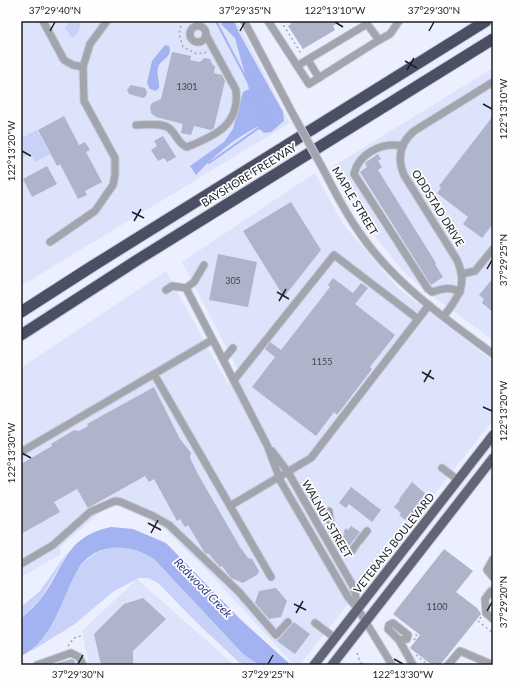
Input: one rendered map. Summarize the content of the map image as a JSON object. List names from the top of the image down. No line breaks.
{"streets":{"highway":["BAYSHORE FREEWAY"],"main road":["VETERANS BOULEVARD"],"street":["MAPLE STREET","ODDSTAD DRIVE","WALNUT STREET"]},"crossings":[["MAPLE STREET","ODDSTAD DRIVE"],["WALNUT STREET","VETERANS BOULEVARD"]],"water":["Redwood Creek"],"house_numbers":["1301","305","1155","1100"],"coordinates":["37°29'40\"N","37°29'35\"N","122°13'10\"W","37°29'30\"N","122°13'20\"W","37°29'25\"N","122°13'30\"W","37°29'20\"N"]}
